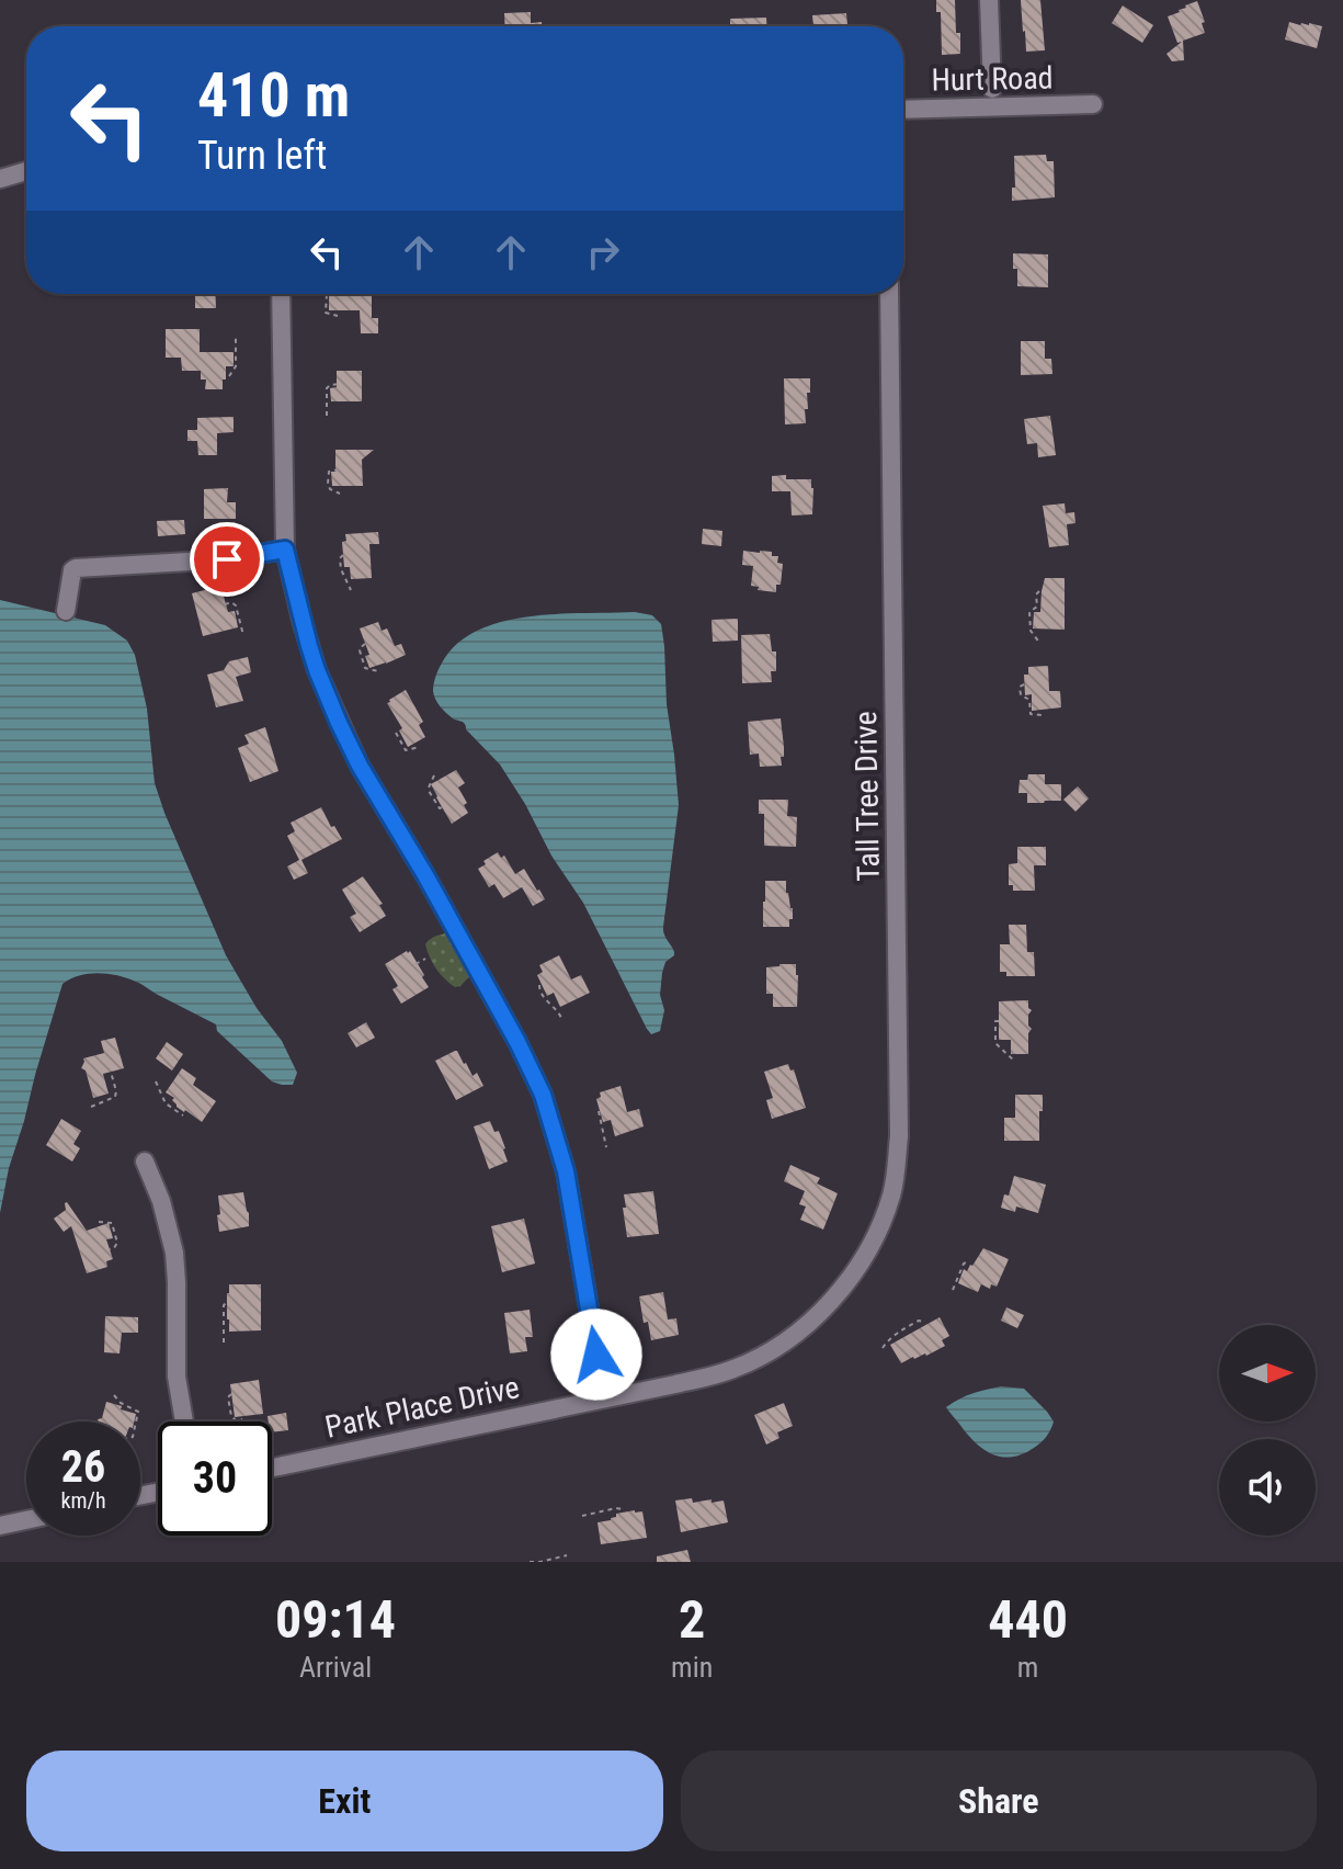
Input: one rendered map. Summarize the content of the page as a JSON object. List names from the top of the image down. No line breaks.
{"streets":{"street":["Hurt Road","Tall Tree Drive","Park Place Drive"]},"crossings":[["Tall Tree Drive","Park Place Drive"]],"north":"right","page":{"turn":["410 m","Turn left"],"speed":"26 km/h","limit":"30","eta":["09:14","Arrival","2","min","440","m"],"buttons":["Exit","Share"]}}
